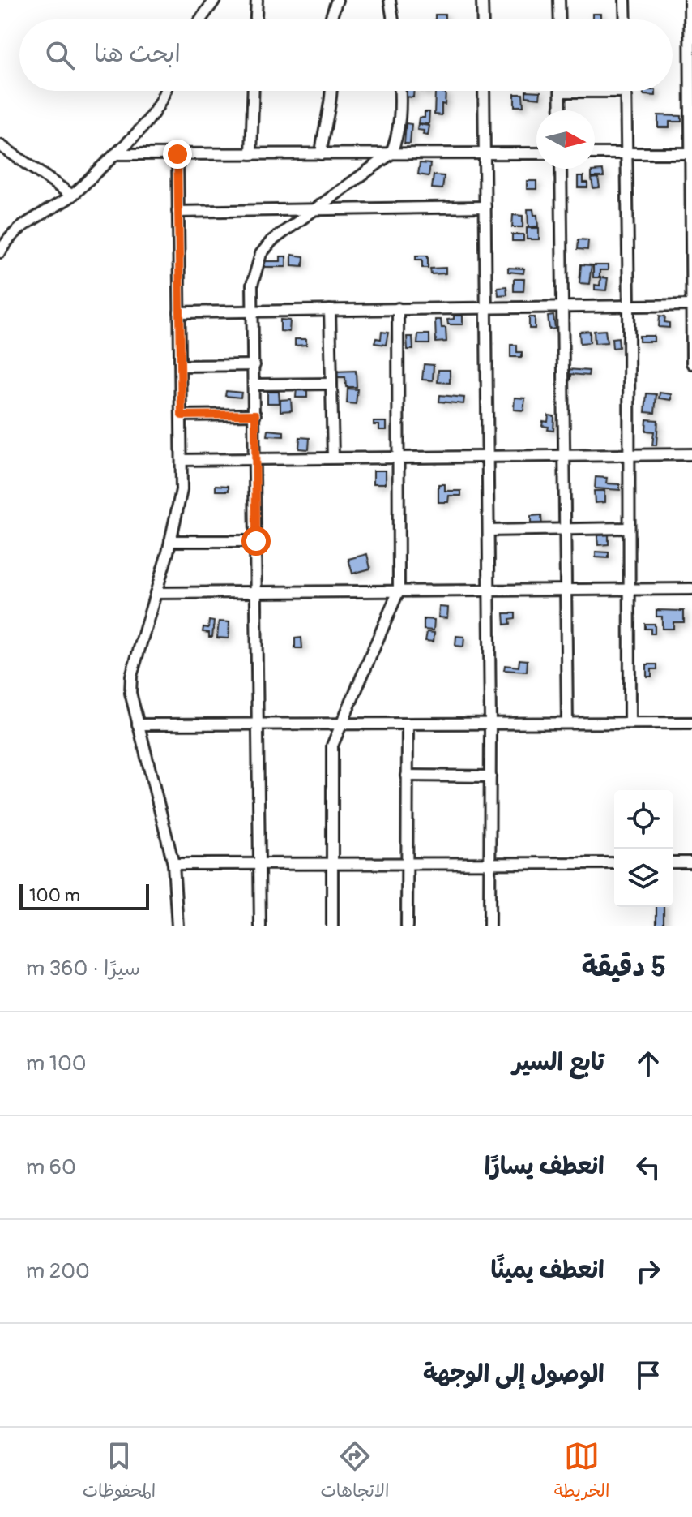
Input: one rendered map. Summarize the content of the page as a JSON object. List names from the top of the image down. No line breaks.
{"scale_bar":"100 m","north":"right","page":{"search":"ابحث هنا","scale":"100 m","heading":["5 دقيقة","سيرًا · 360 m"],"list":[["تابع السير","100 m"],["انعطف يسارًا","60 m"],["انعطف يمينًا","200 m"],"الوصول إلى الوجهة"],"nav":["الخريطة","الاتجاهات","المحفوظات"]}}
